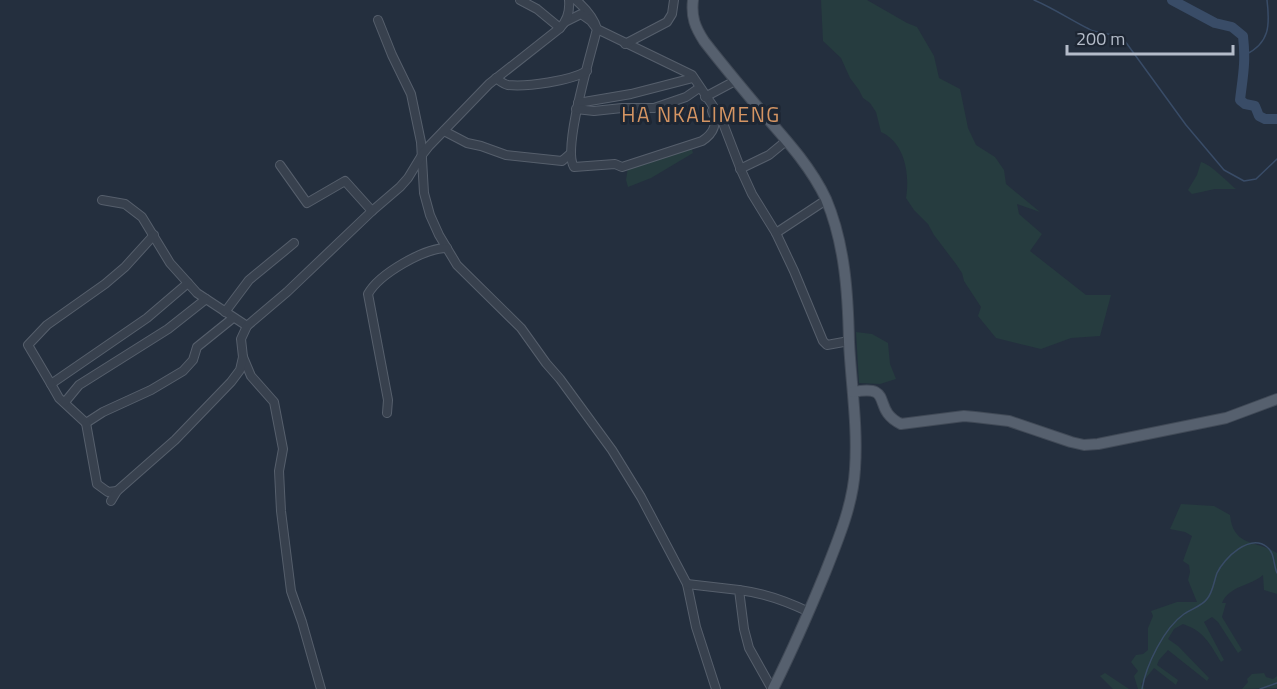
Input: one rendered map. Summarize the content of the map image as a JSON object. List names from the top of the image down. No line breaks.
{"districts":["HA NKALIMENG"],"scale_bar":"200 m"}
